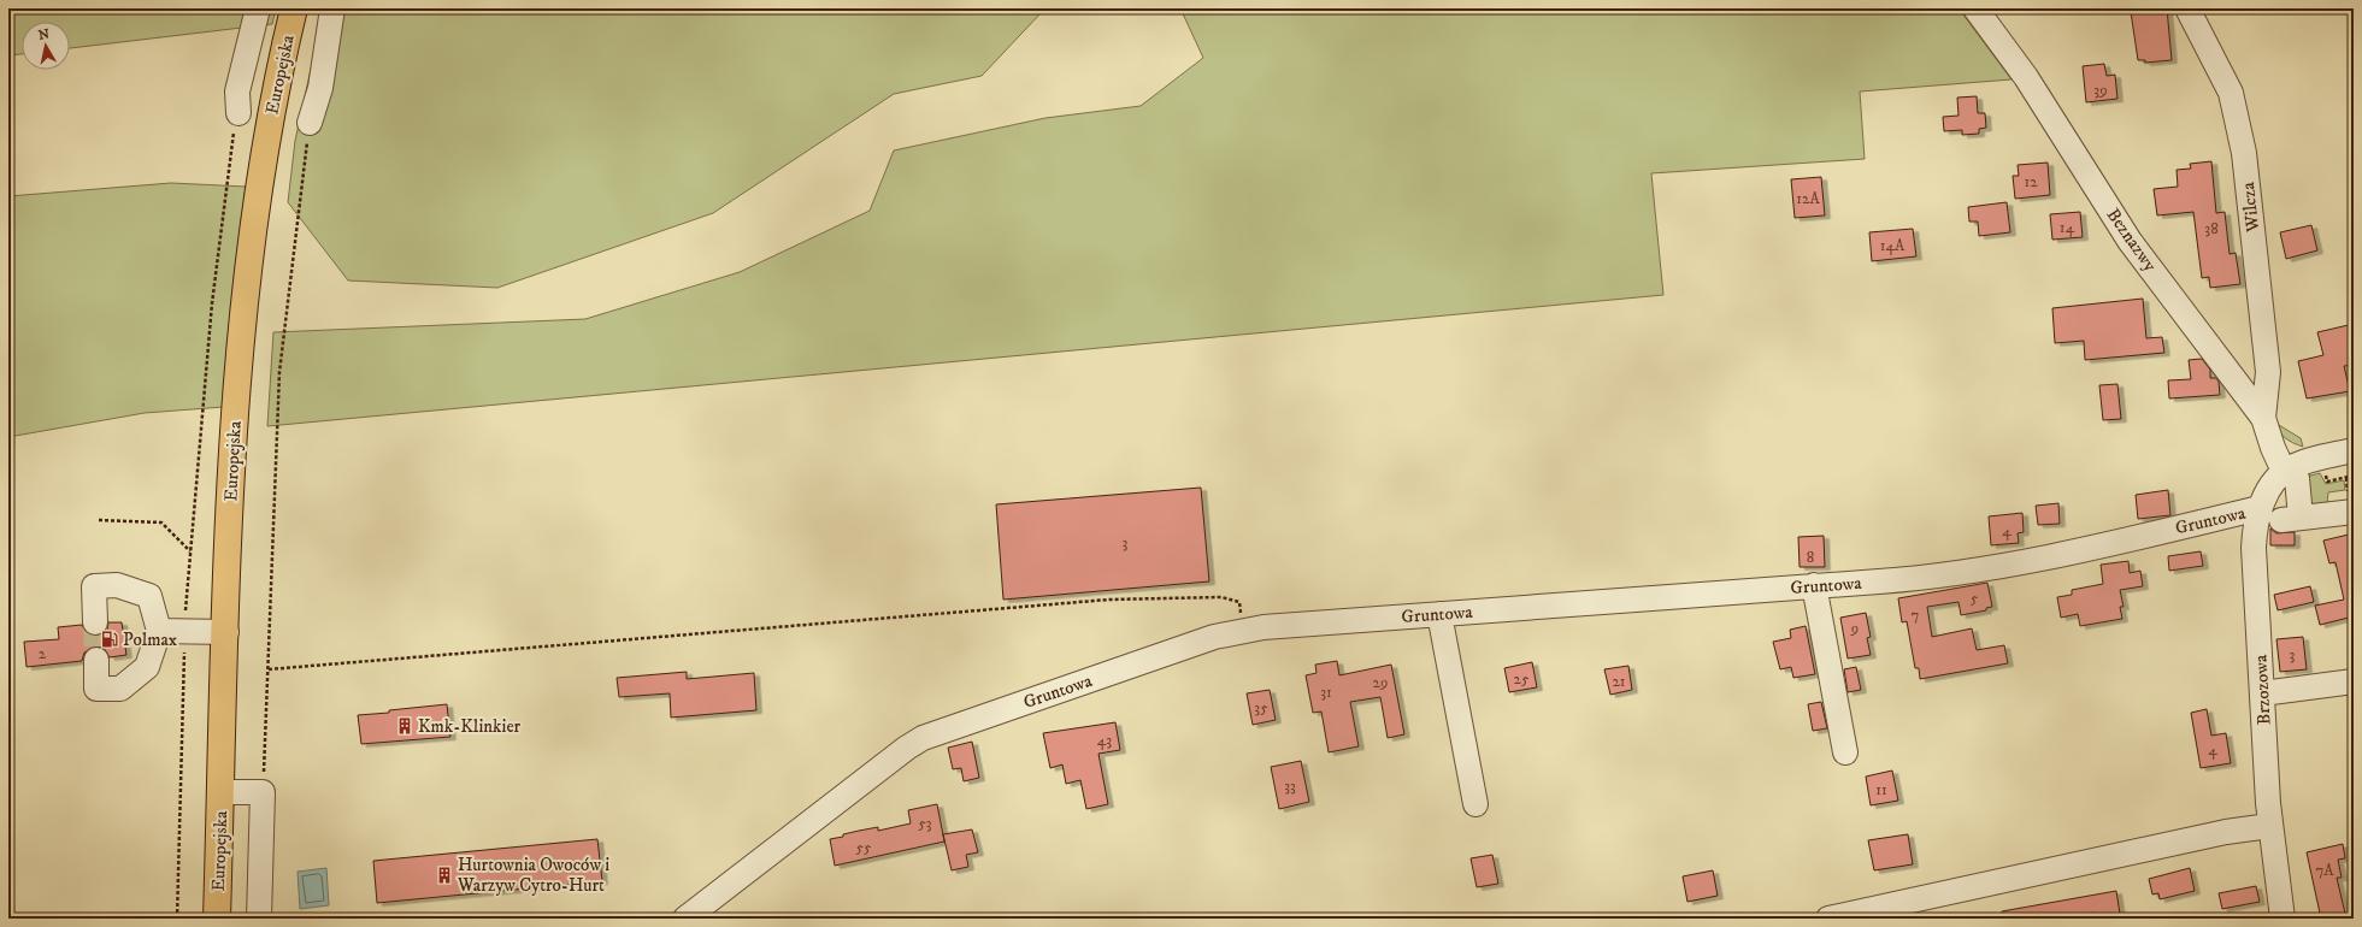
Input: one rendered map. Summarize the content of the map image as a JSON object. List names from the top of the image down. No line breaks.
{"streets":{"main road":["Europejska"],"street":["Wilcza","Beznazwy","Gruntowa","Brzozowa"]},"crossings":[["Wilcza","Beznazwy"],["Beznazwy","Brzozowa"],["Gruntowa","Brzozowa"]],"places":{"fuel station":["Polmax"],"building":["Kmk-Klinkier","Hurtownia Owoców i Warzyw Cytro-Hurt"]},"house_numbers":["39","12","12A","14","38","14A","4","3","8","5","7","9","2","3","25","21","29","31","35","43","4","33","11","53","55","7A"],"north":"top"}
